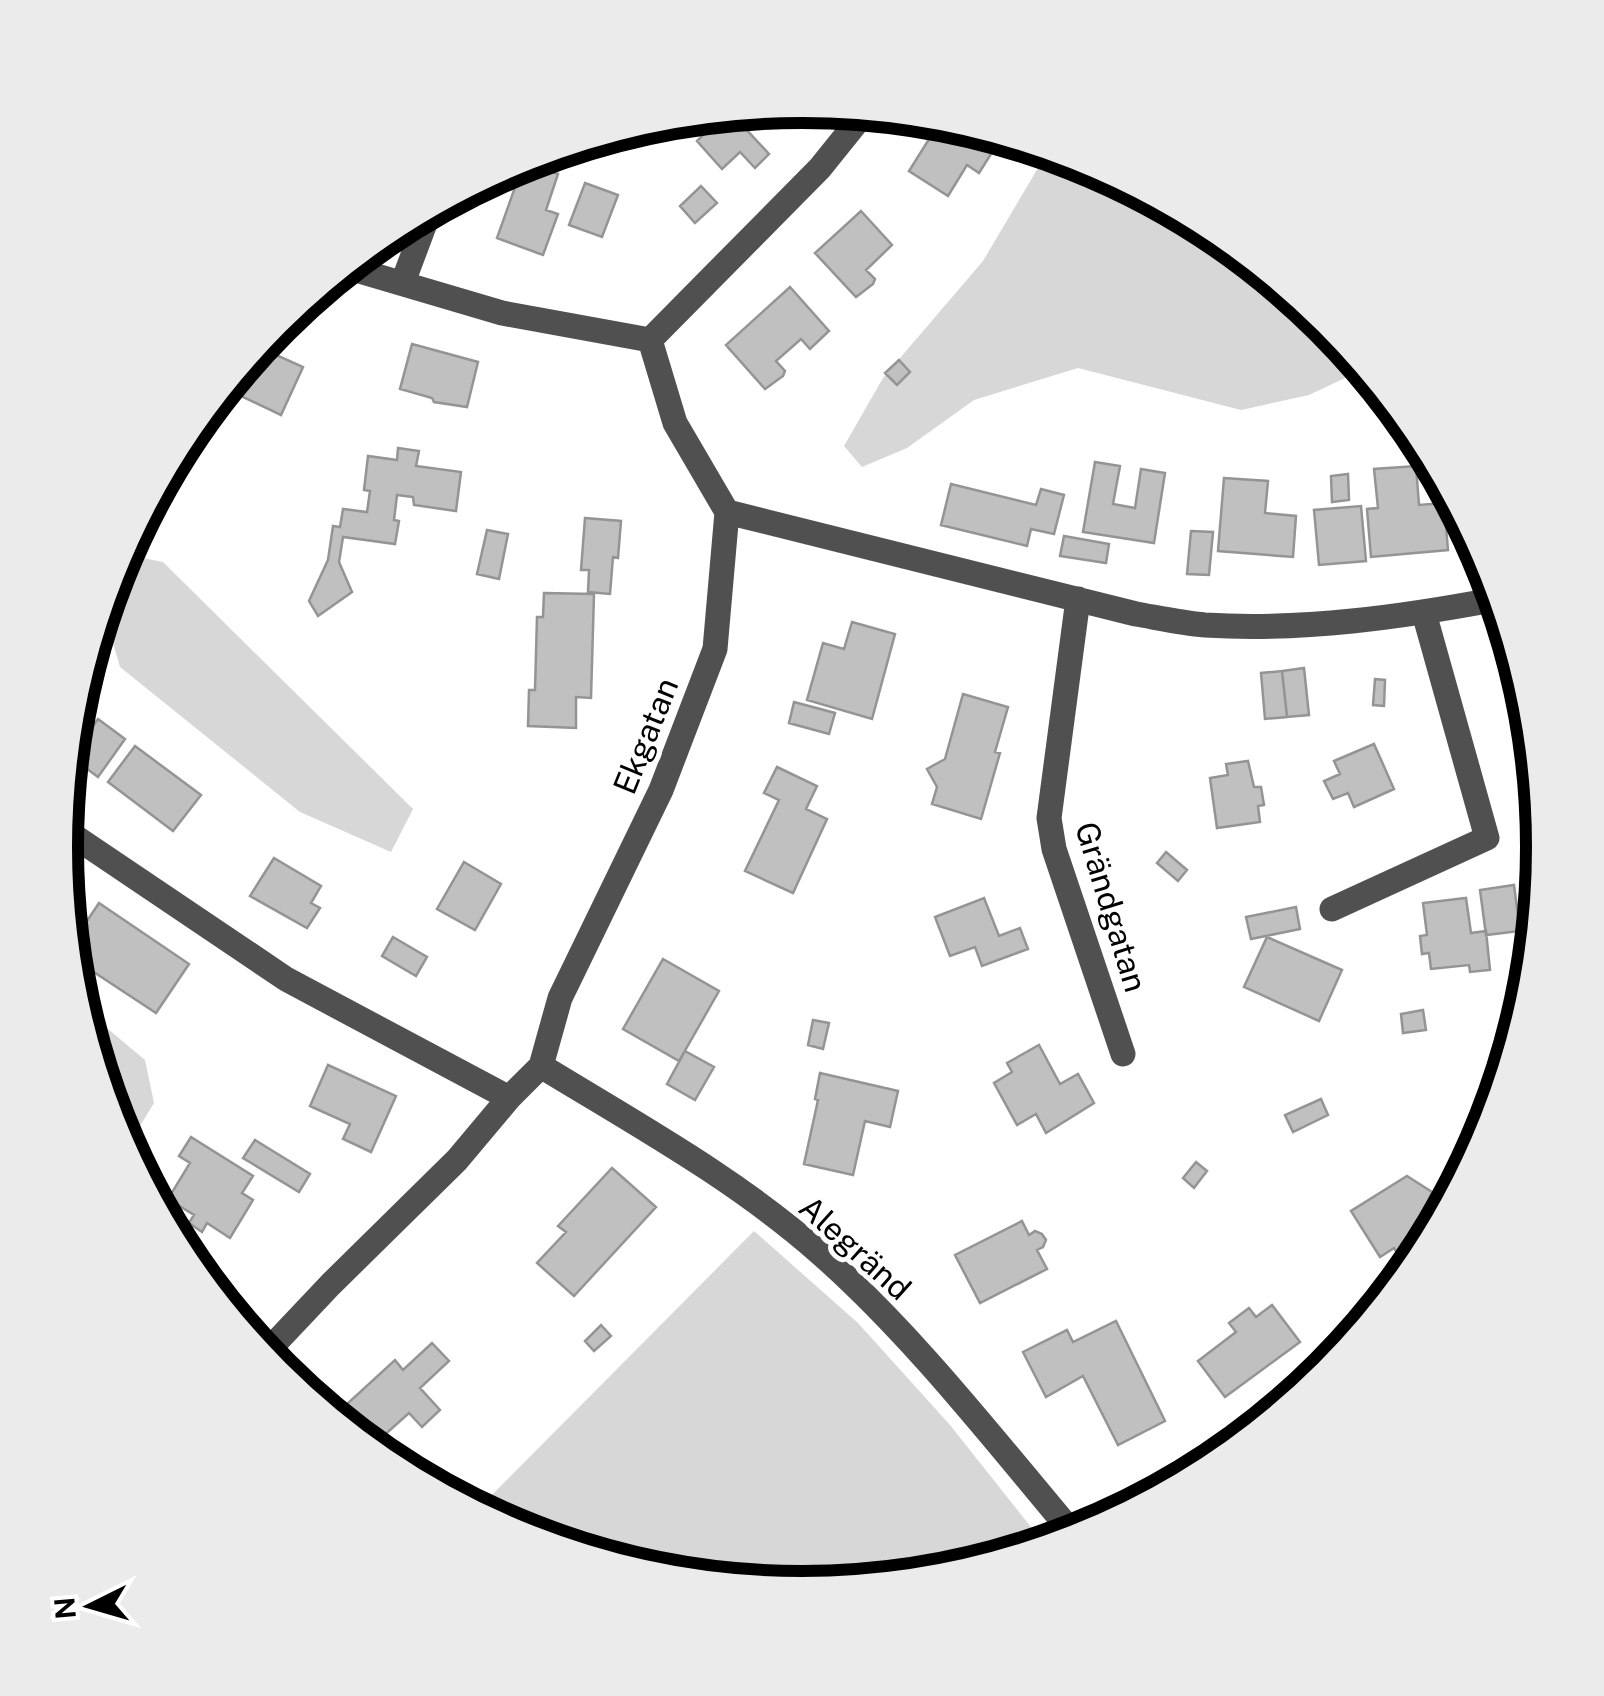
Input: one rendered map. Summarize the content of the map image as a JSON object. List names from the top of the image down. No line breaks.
{"streets":{"street":["Ekgatan","Grändgatan","Alegränd"]},"crossings":[["Ekgatan","Alegränd"]],"north":"left"}
